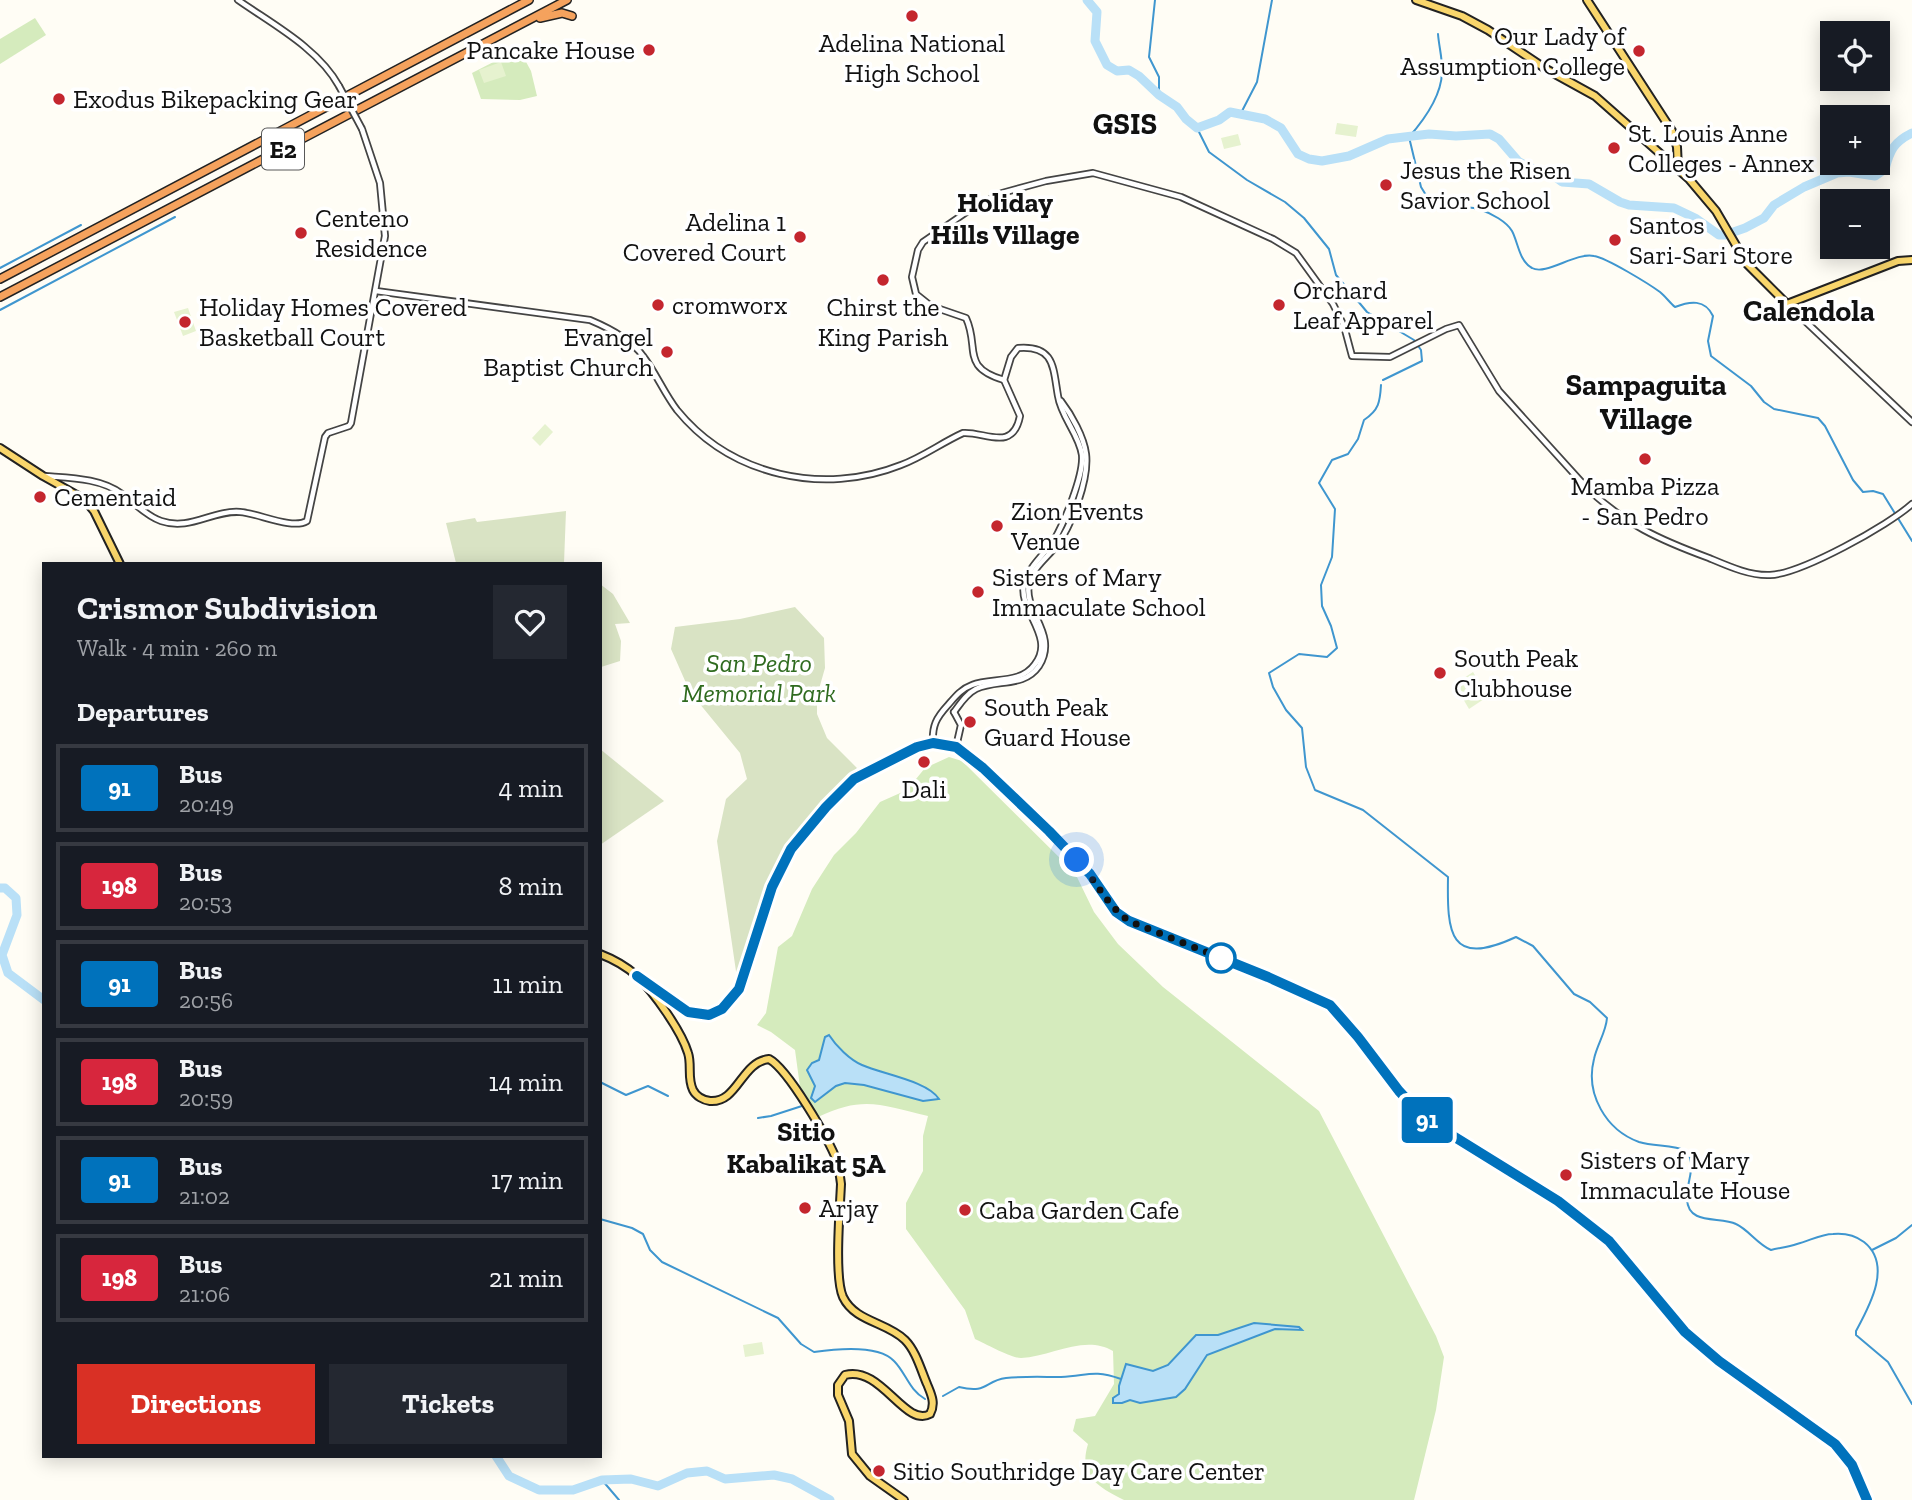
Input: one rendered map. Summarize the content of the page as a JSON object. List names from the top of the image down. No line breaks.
{"streets":{"highway":["E2"]},"districts":["GSIS","Holiday Hills Village","Calendola","Sampaguita Village","Sitio Kabalikat 5A"],"parks":["San Pedro Memorial Park"],"places":["Adelina National High School","Pancake House","Our Lady of Assumption College","Exodus Bikepacking Gear","St. Louis Anne Colleges - Annex","Jesus the Risen Savior School","Centeno Residence","Adelina 1 Covered Court","Santos Sari-Sari Store","Chirst the King Parish","cromworx","Orchard Leaf Apparel","Holiday Homes Covered Basketball Court","Evangel Baptist Church","Mamba Pizza - San Pedro","Cementaid","Zion Events Venue","Sisters of Mary Immaculate School","South Peak Clubhouse","South Peak Guard House","Dali","Sisters of Mary Immaculate House","Arjay","Caba Garden Cafe","Sitio Southridge Day Care Center"],"lines":["bus line 91"],"page":{"on_map":"91","map_buttons":["+","−"],"heading":[["Crismor Subdivision","Walk · 4 min · 260 m"],"Departures"],"list":[{"mark":"91","name":"Bus","note":"20:49","value":"4 min"},{"mark":"198","name":"Bus","note":"20:53","value":"8 min"},{"mark":"91","name":"Bus","note":"20:56","value":"11 min"},{"mark":"198","name":"Bus","note":"20:59","value":"14 min"},{"mark":"91","name":"Bus","note":"21:02","value":"17 min"},{"mark":"198","name":"Bus","note":"21:06","value":"21 min"}],"buttons":["Directions","Tickets"]}}
